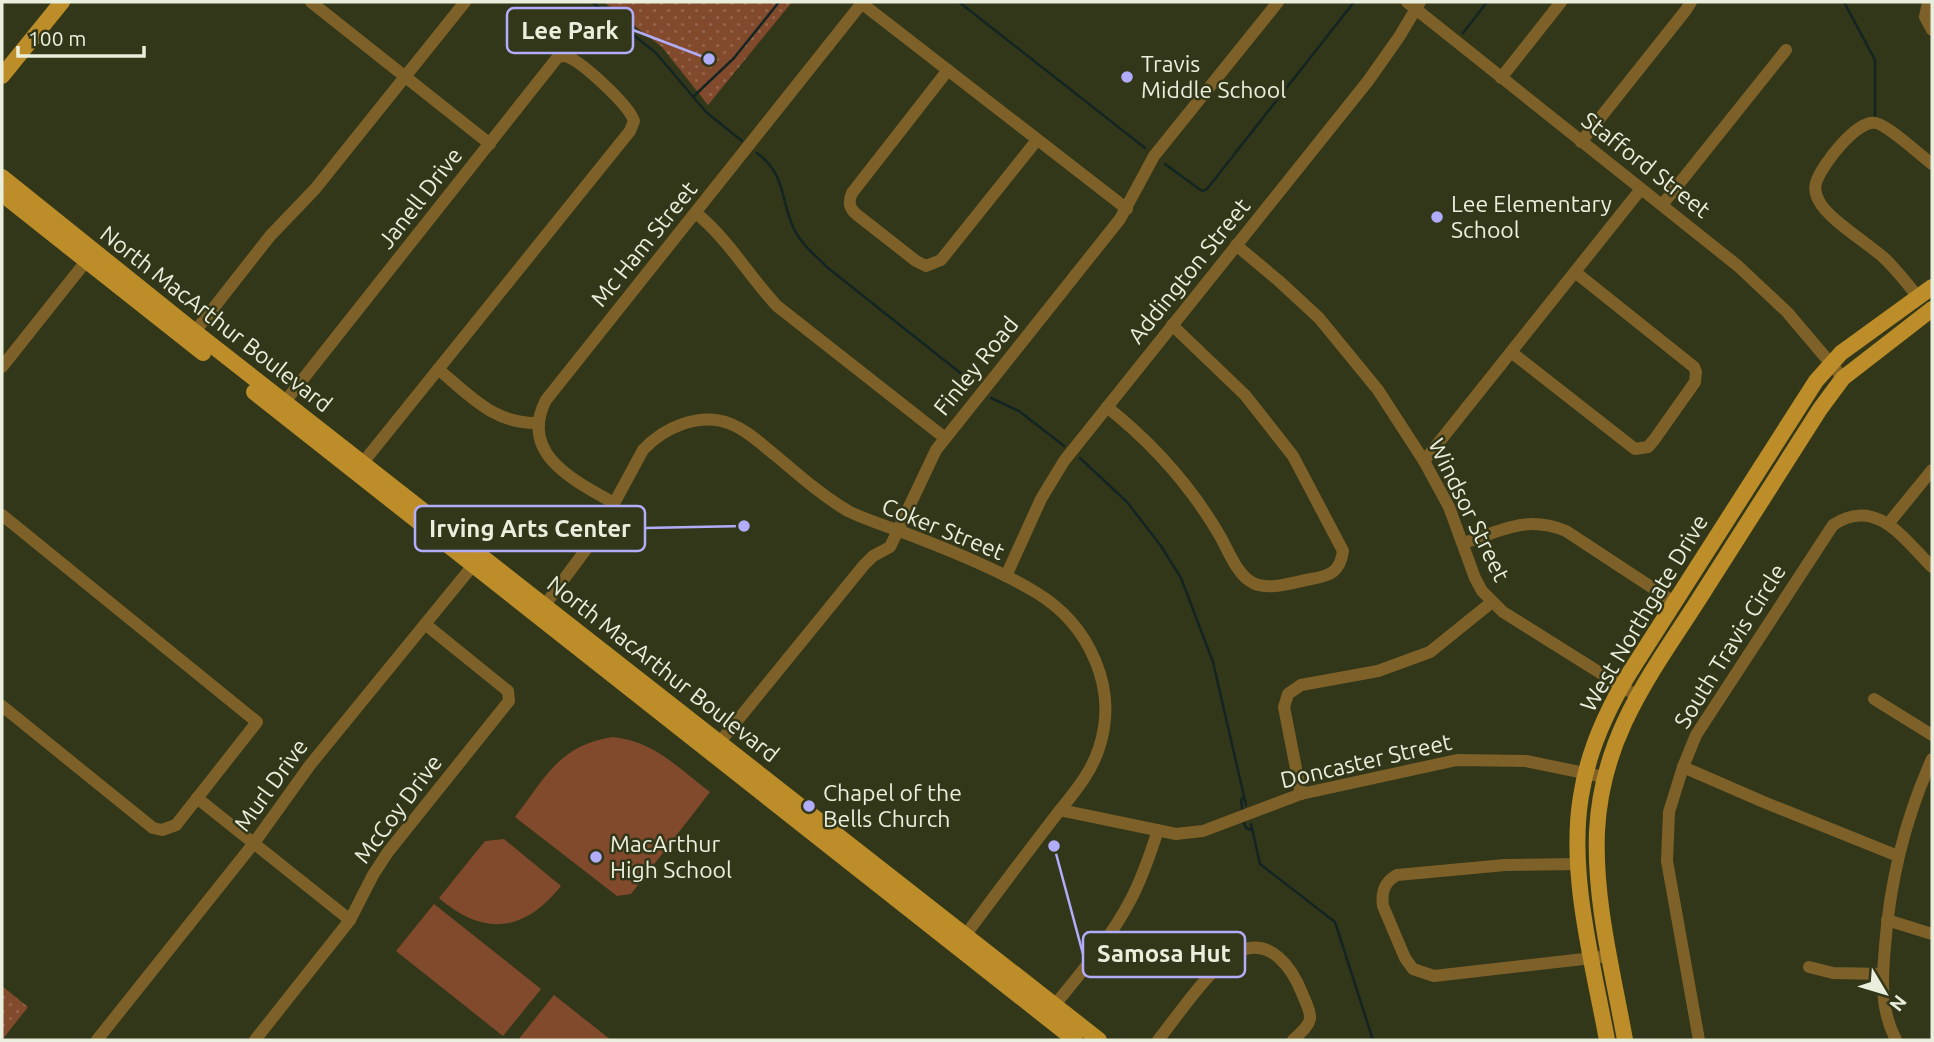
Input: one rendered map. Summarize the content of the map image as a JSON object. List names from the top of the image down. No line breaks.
{"streets":{"main road":["North MacArthur Boulevard","West Northgate Drive"],"street":["Stafford Street","Janell Drive","Mc Ham Street","Addington Street","Finley Road","Windsor Street","Coker Street","South Travis Circle","Doncaster Street","Murl Drive","McCoy Drive"]},"crossings":[["Stafford Street","Addington Street"],["Stafford Street","West Northgate Drive"],["Janell Drive","North MacArthur Boulevard"],["Addington Street","Windsor Street"],["Addington Street","Coker Street"],["North MacArthur Boulevard","Finley Road"],["North MacArthur Boulevard","Coker Street"],["North MacArthur Boulevard","Murl Drive"],["Finley Road","Coker Street"],["Windsor Street","West Northgate Drive"],["Coker Street","Doncaster Street"],["West Northgate Drive","Doncaster Street"],["Murl Drive","McCoy Drive"]],"places":["Lee Park","Travis Middle School","Lee Elementary School","Irving Arts Center","Chapel of the Bells Church","Samosa Hut","MacArthur High School"],"scale_bar":"100 m","north":"bottom right"}
